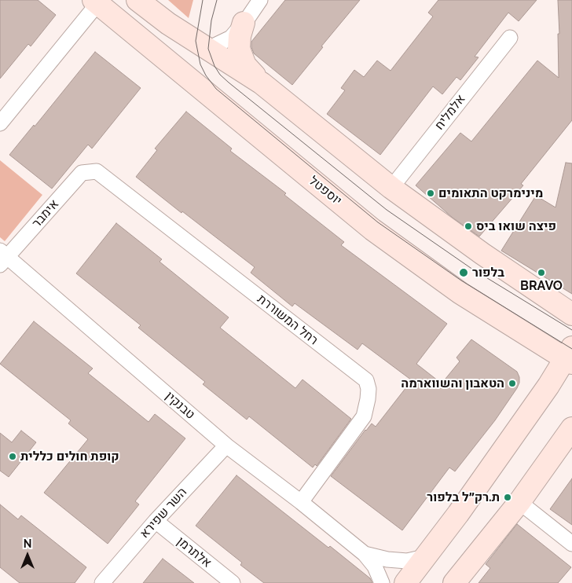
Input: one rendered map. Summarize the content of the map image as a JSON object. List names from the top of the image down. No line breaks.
{"streets":{"street":["אלמליח","יוספטל","אימבר","רחל המשוררת","טבנקין","השר שפירא","אלתרמן"]},"crossings":[["אימבר","רחל המשוררת"],["אימבר","טבנקין"],["רחל המשוררת","טבנקין"],["טבנקין","השר שפירא"],["השר שפירא","אלתרמן"]],"places":["מינימרקט התאומים","פיצה שואו ביס","בלפור","BRAVO","הטאבון והשווארמה","קופת חולים כללית","ת.רק״ל בלפור"],"north":"top"}
